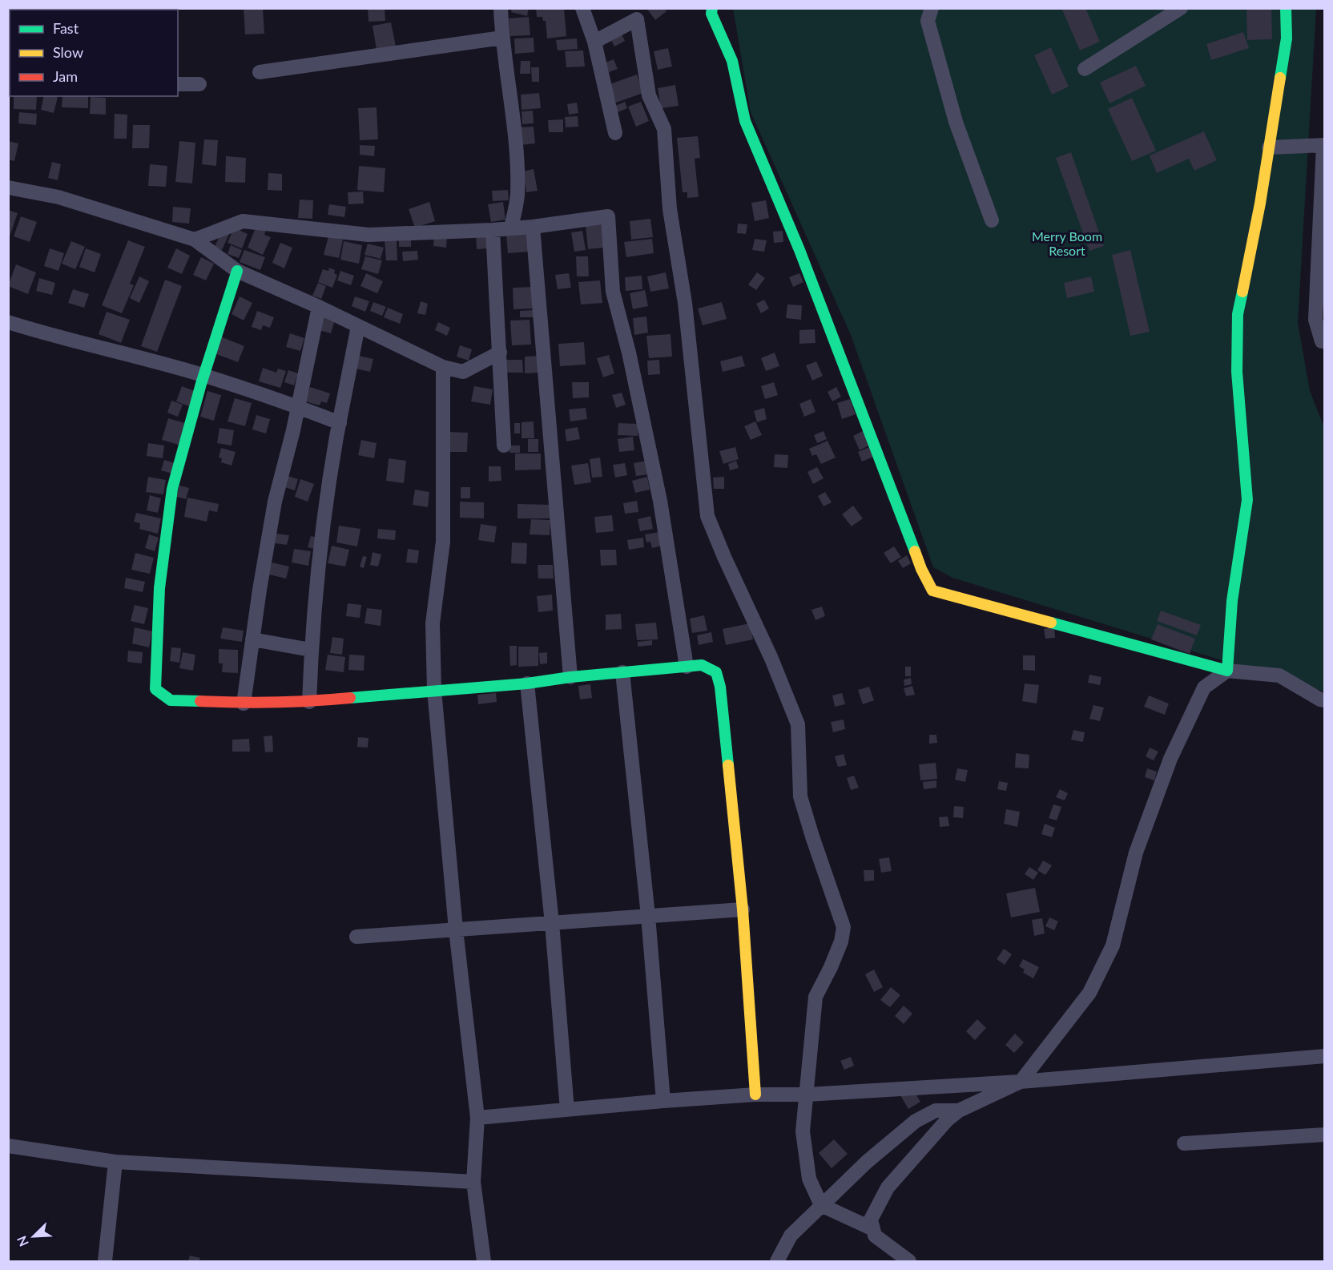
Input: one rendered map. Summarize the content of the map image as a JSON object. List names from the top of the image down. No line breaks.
{"parks":["Merry Boom Resort"],"legend":["Fast","Slow","Jam"],"north":"bottom left"}
